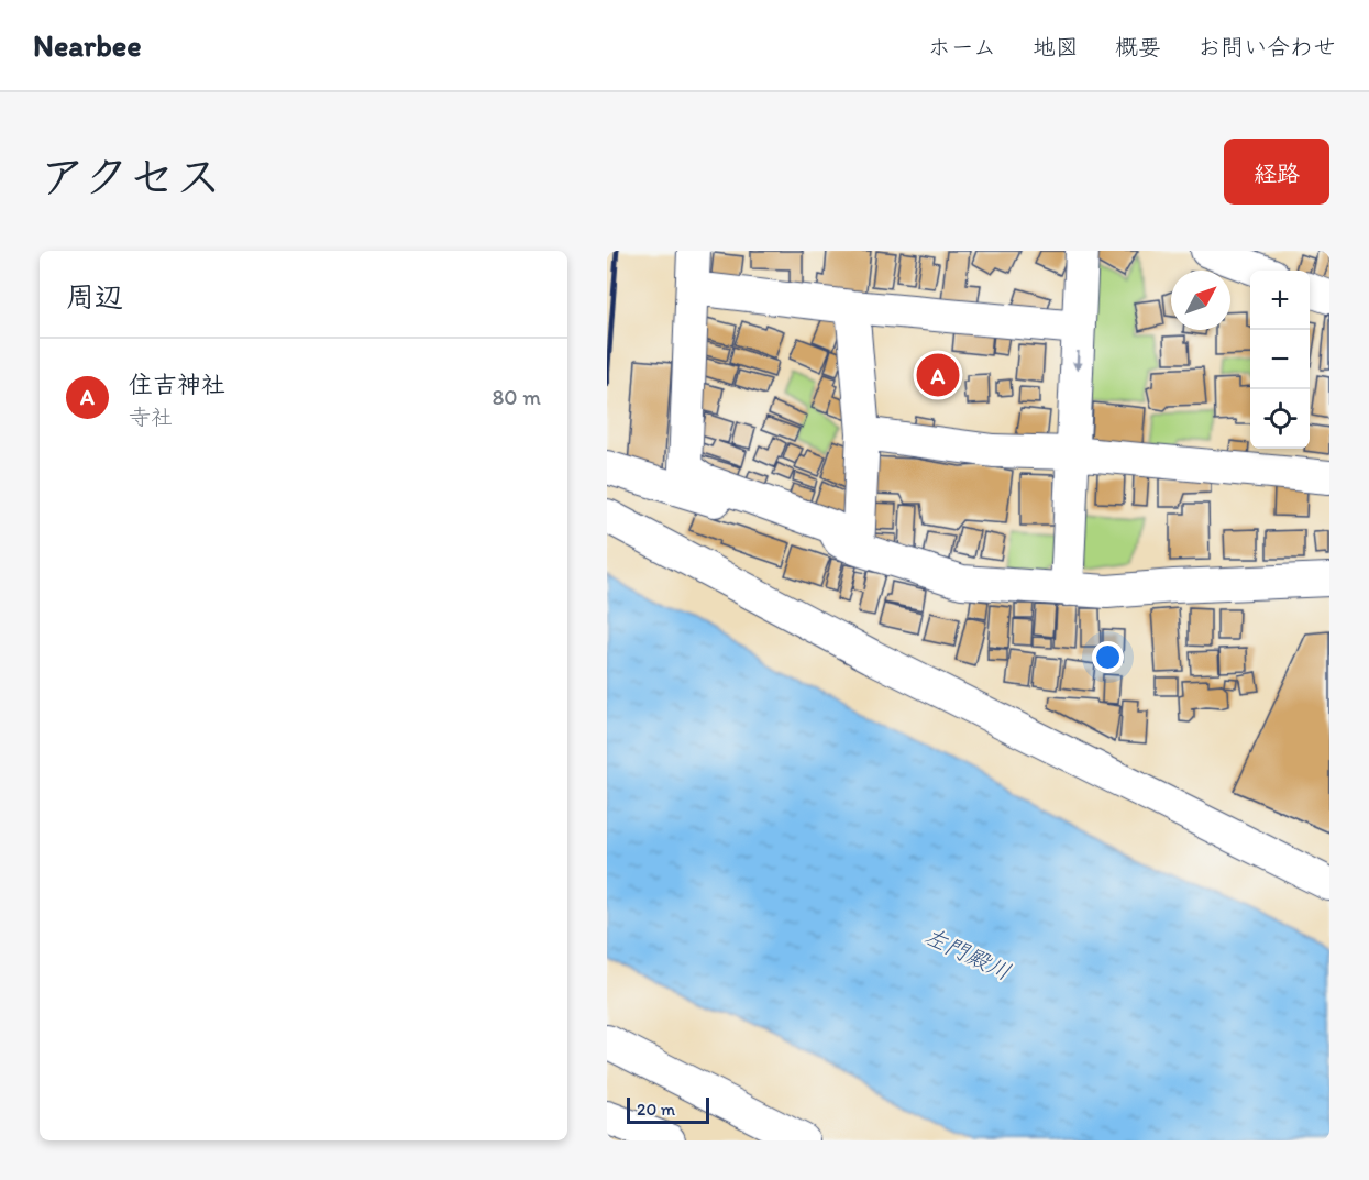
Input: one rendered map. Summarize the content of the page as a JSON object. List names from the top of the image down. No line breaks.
{"water":["左門殿川"],"scale_bar":"20 m","north":"top right","page":{"header":"Nearbee","nav":["ホーム","地図","概要","お問い合わせ"],"title":"アクセス","buttons":"経路","heading":"周辺","map_buttons":["+","−"],"list":[{"mark":"A","name":"住吉神社","note":"寺社","value":"80 m"}],"pins":"A","scale":"20 m"}}
